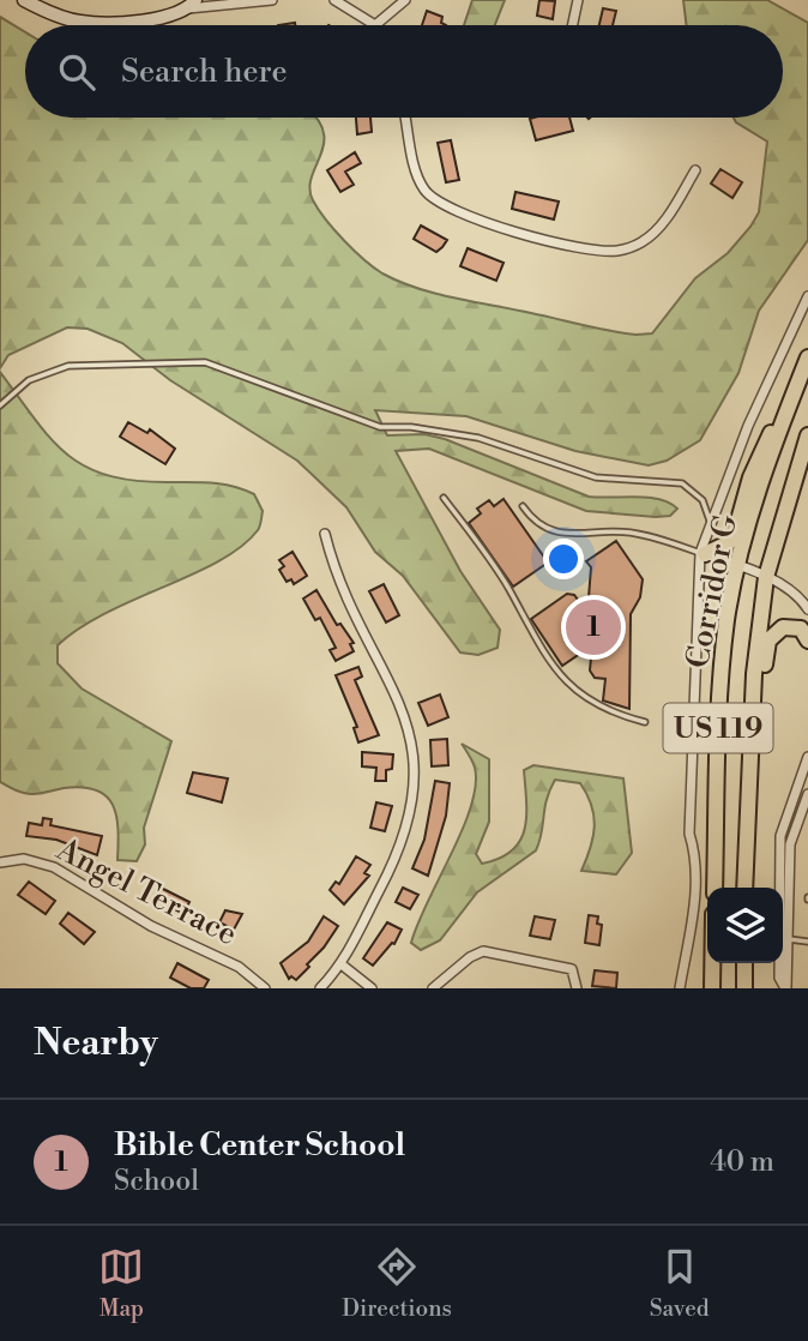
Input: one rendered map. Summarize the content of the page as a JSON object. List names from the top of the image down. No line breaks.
{"streets":{"highway":["Corridor G","US 119"],"street":["Angel Terrace"]},"page":{"search":"Search here","pins":"1","heading":"Nearby","list":[{"mark":"1","name":"Bible Center School","note":"School","value":"40 m"}],"nav":["Map","Directions","Saved"]}}
